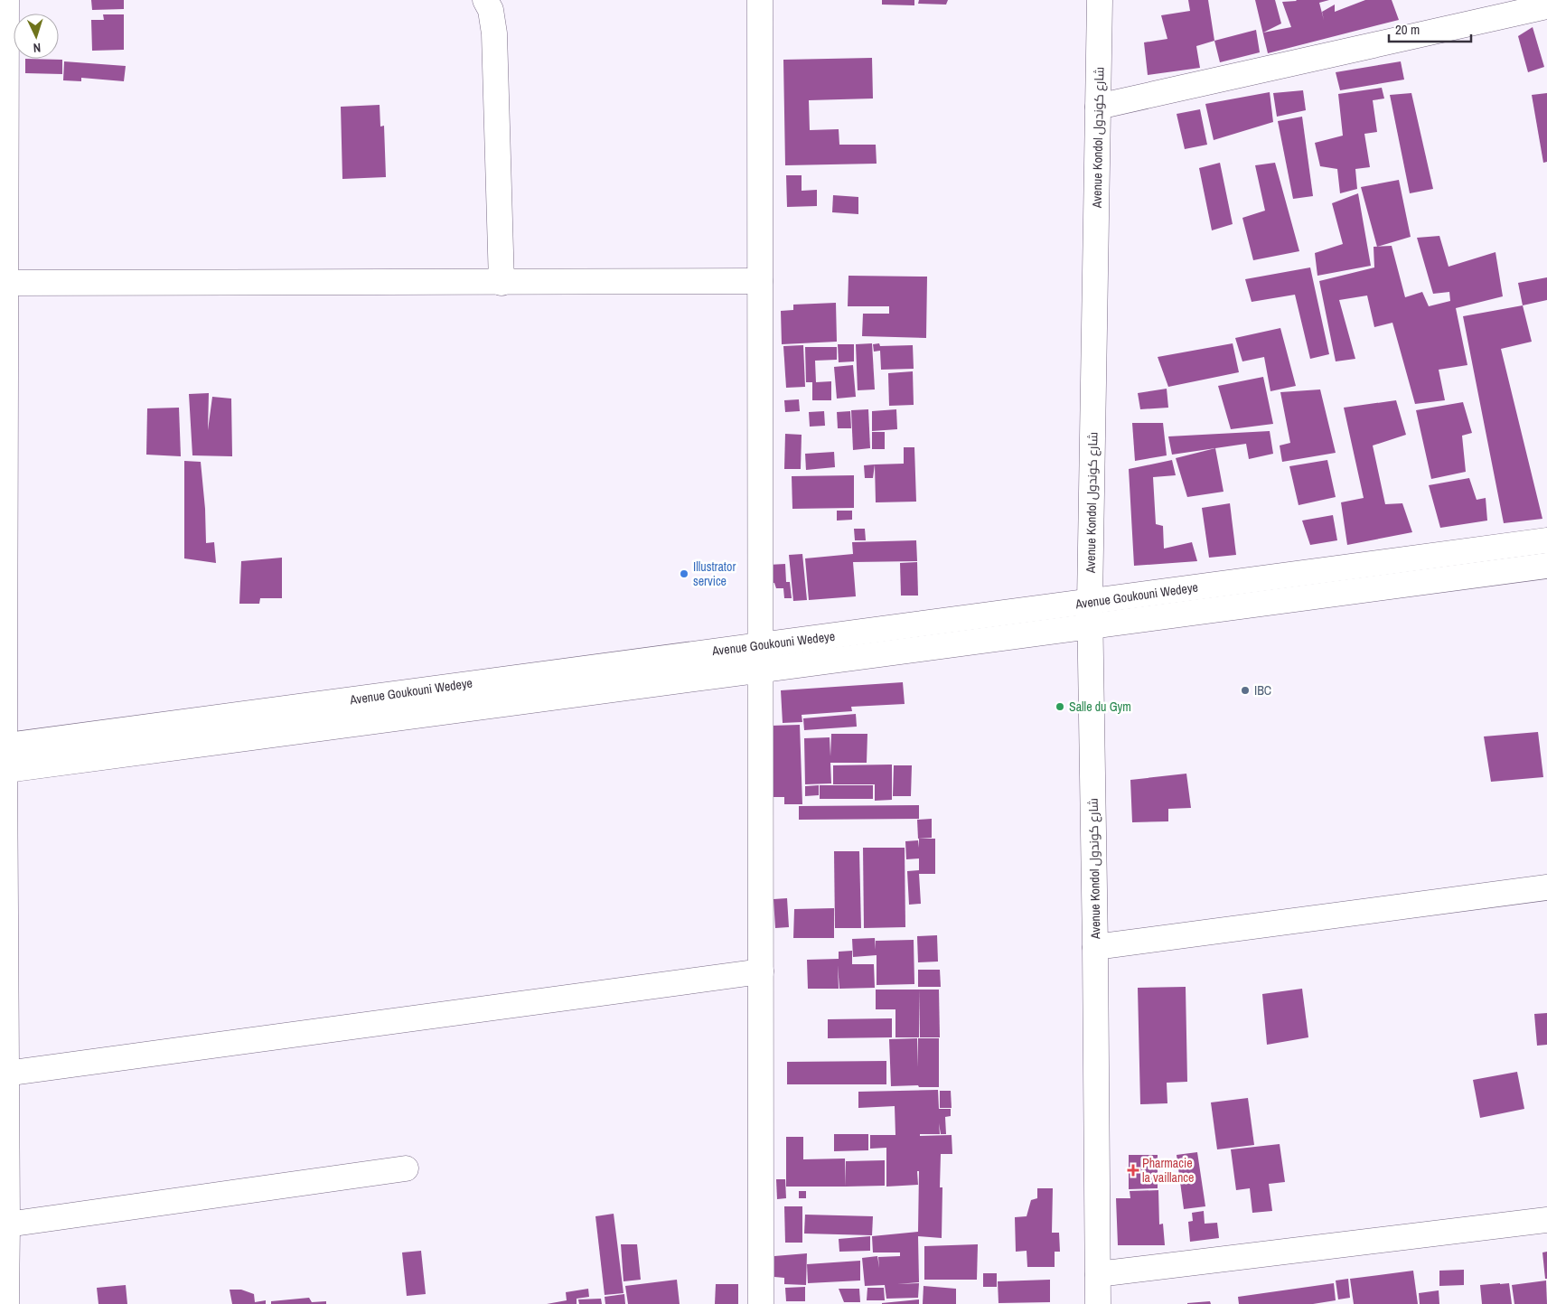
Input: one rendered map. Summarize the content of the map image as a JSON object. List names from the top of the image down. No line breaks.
{"streets":{"street":["Avenue Kondol شارع كوندول","Avenue Goukouni Wedeye"]},"crossings":[["Avenue Kondol شارع كوندول","Avenue Goukouni Wedeye"]],"places":{"other":["Illustrator service","IBC","Salle du Gym"],"health":["Pharmacie la vaillance"]},"scale_bar":"20 m","north":"bottom"}
